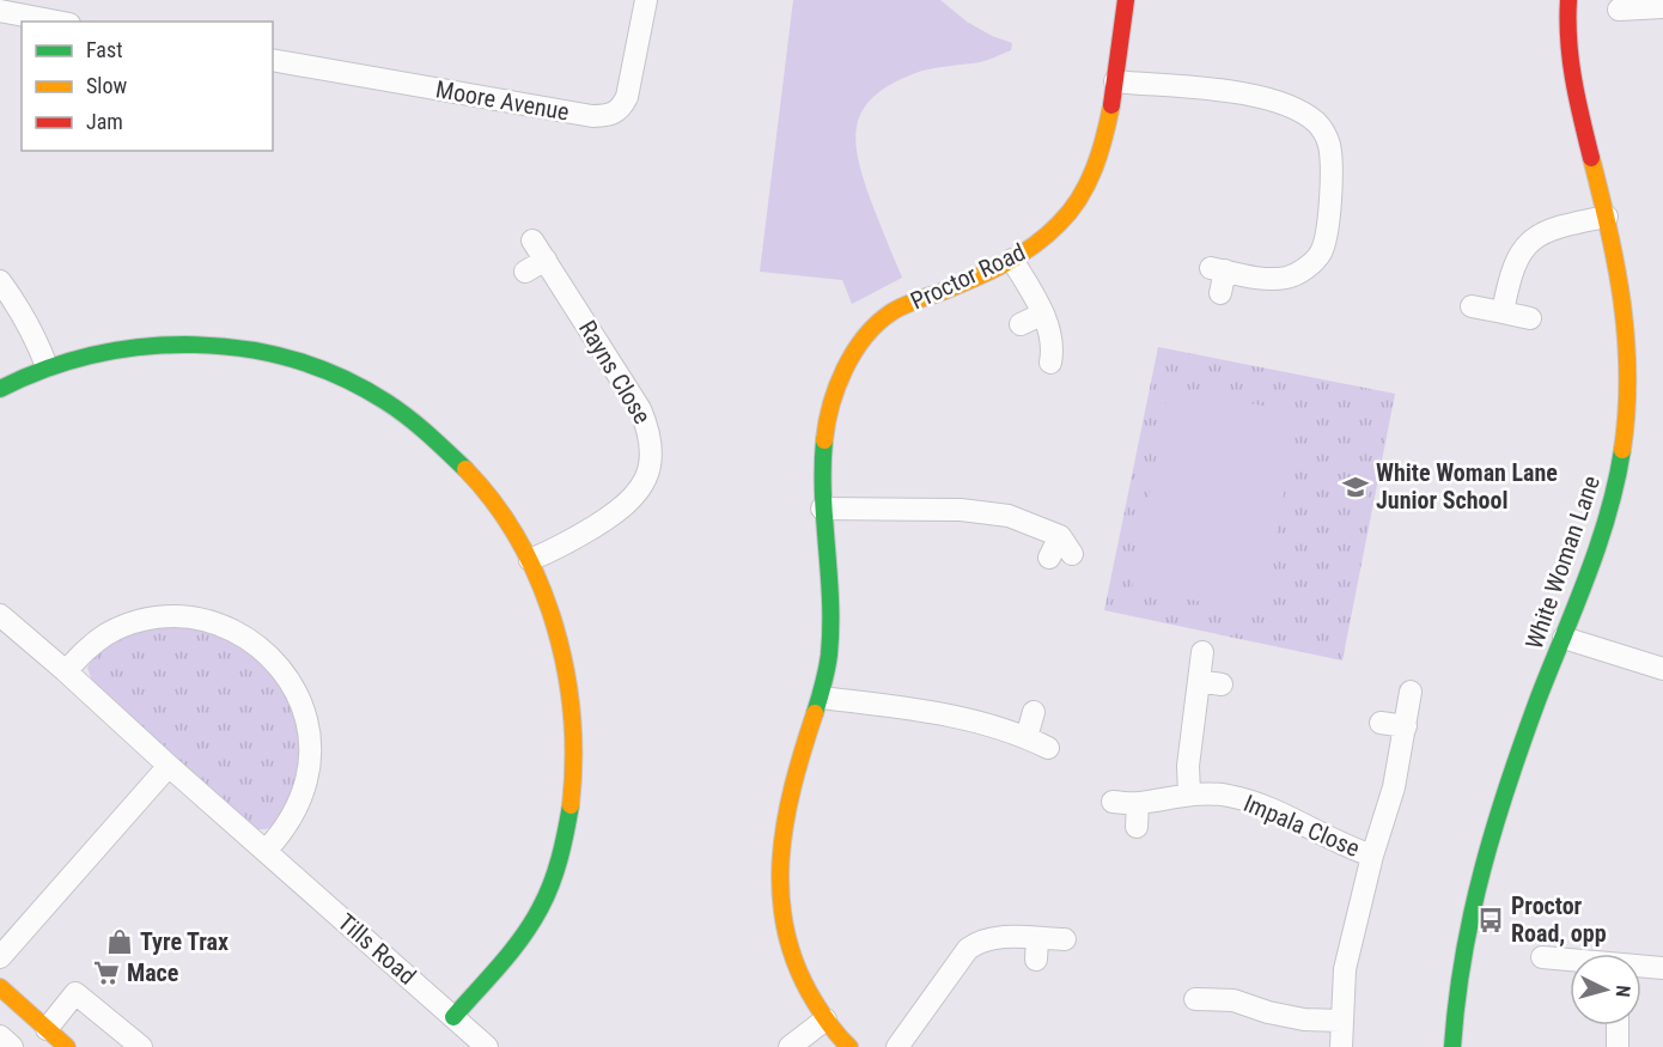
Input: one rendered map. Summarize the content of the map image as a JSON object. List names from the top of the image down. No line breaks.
{"streets":{"street":["Moore Avenue","Proctor Road","Rayns Close","White Woman Lane","Impala Close","Tills Road"]},"places":{"school or university":["White Woman Lane Junior School"],"bus stop":["Proctor Road, opp"],"shop":["Tyre Trax"],"supermarket":["Mace"]},"legend":["Fast","Slow","Jam"],"north":"right"}
